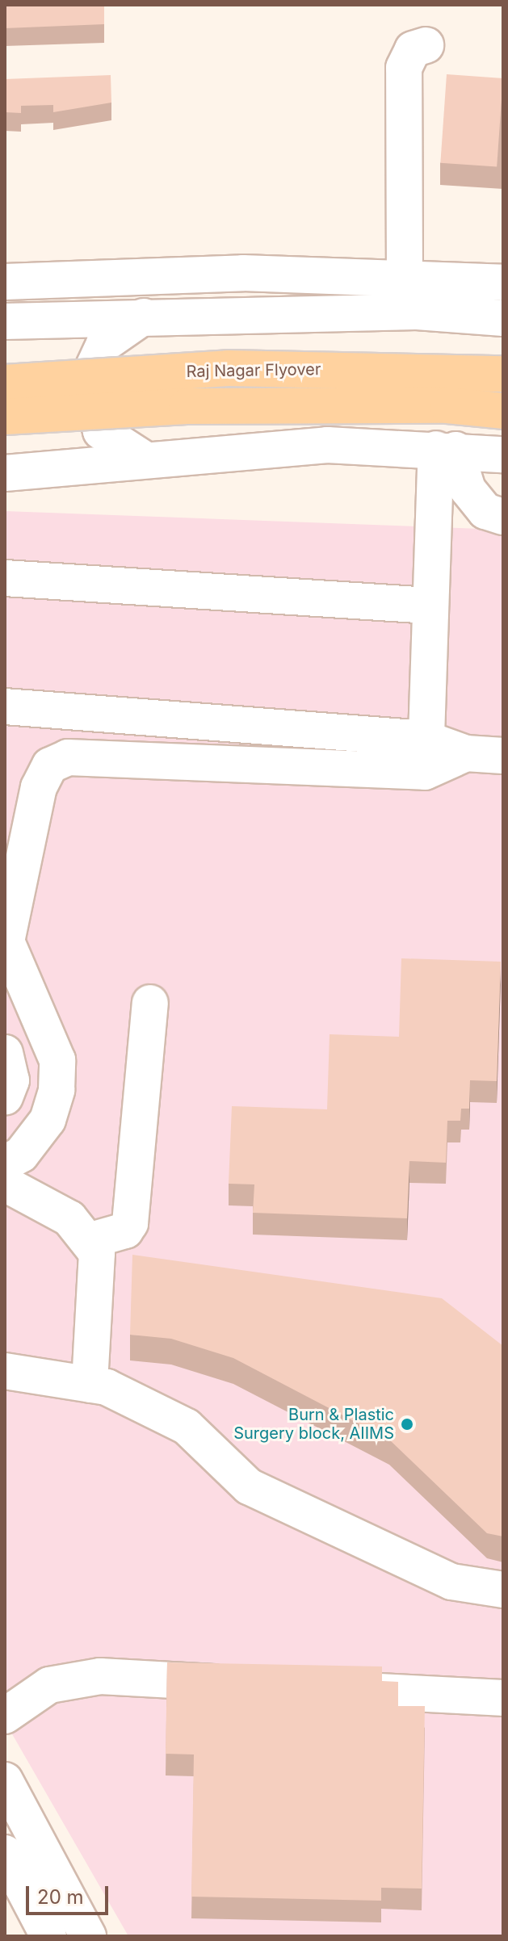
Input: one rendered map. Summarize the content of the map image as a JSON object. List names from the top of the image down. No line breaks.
{"streets":{"main road":["Raj Nagar Flyover"]},"places":["Burn & Plastic Surgery block, AIIMS"],"scale_bar":"20 m"}
